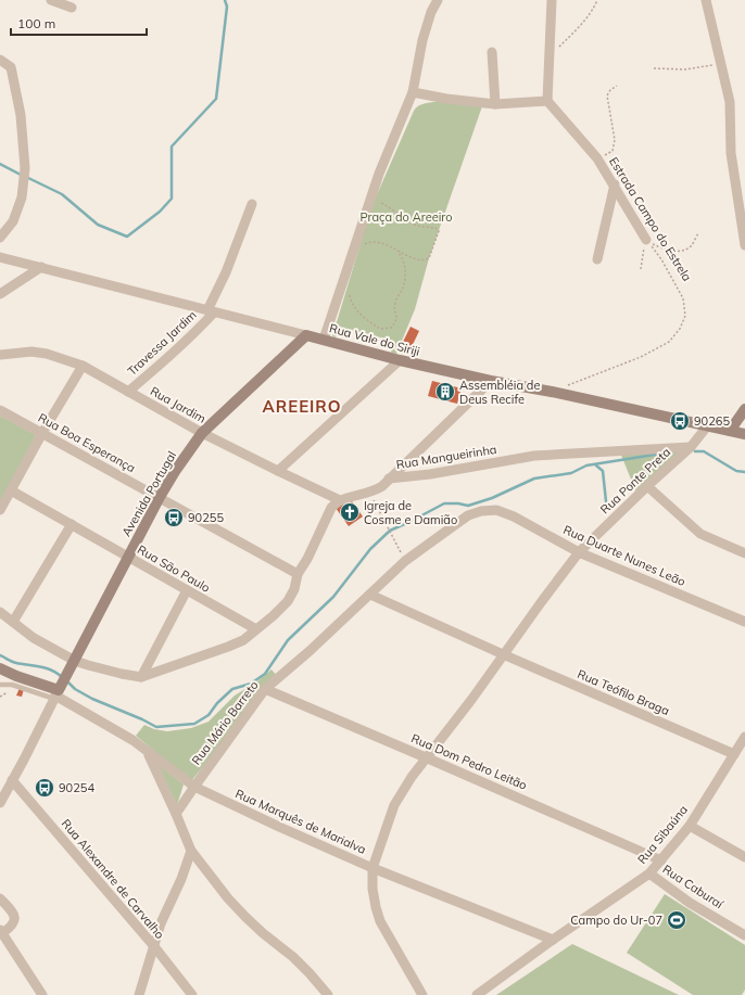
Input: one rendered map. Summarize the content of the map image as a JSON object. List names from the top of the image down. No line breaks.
{"streets":{"street":["Estrada Campo do Estrela","Rua Vale do Siriji","Travessa Jardim","Rua Jardim","Rua Boa Esperança","Rua Mangueirinha","Rua Ponte Preta","Avenida Portugal","Rua Duarte Nunes Leão","Rua São Paulo","Rua Teófilo Braga","Rua Mário Barreto","Rua Dom Pedro Leitão","Rua Marquês de Marialva","Rua Sibaúna","Rua Alexandre de Carvalho","Rua Caburaí"]},"crossings":[["Rua Vale do Siriji","Travessa Jardim"],["Rua Vale do Siriji","Rua Ponte Preta"],["Rua Vale do Siriji","Avenida Portugal"],["Travessa Jardim","Rua Jardim"],["Rua Jardim","Rua Mangueirinha"],["Rua Jardim","Avenida Portugal"],["Rua Boa Esperança","Avenida Portugal"],["Rua Mangueirinha","Rua Ponte Preta"],["Rua Ponte Preta","Rua Duarte Nunes Leão"],["Avenida Portugal","Rua São Paulo"],["Avenida Portugal","Rua Marquês de Marialva"],["Rua Duarte Nunes Leão","Rua Mário Barreto"],["Rua Teófilo Braga","Rua Mário Barreto"],["Rua Teófilo Braga","Rua Sibaúna"],["Rua Mário Barreto","Rua Dom Pedro Leitão"],["Rua Mário Barreto","Rua Marquês de Marialva"],["Rua Dom Pedro Leitão","Rua Sibaúna"],["Rua Marquês de Marialva","Rua Sibaúna"],["Rua Sibaúna","Rua Caburaí"]],"districts":["AREEIRO"],"parks":["Praça do Areeiro"],"places":{"building":["Assembléia de Deus Recife"],"bus stop":["90265","90255","90254"],"church":["Igreja de Cosme e Damião"],"sports":["Campo do Ur-07"]},"scale_bar":"100 m"}
